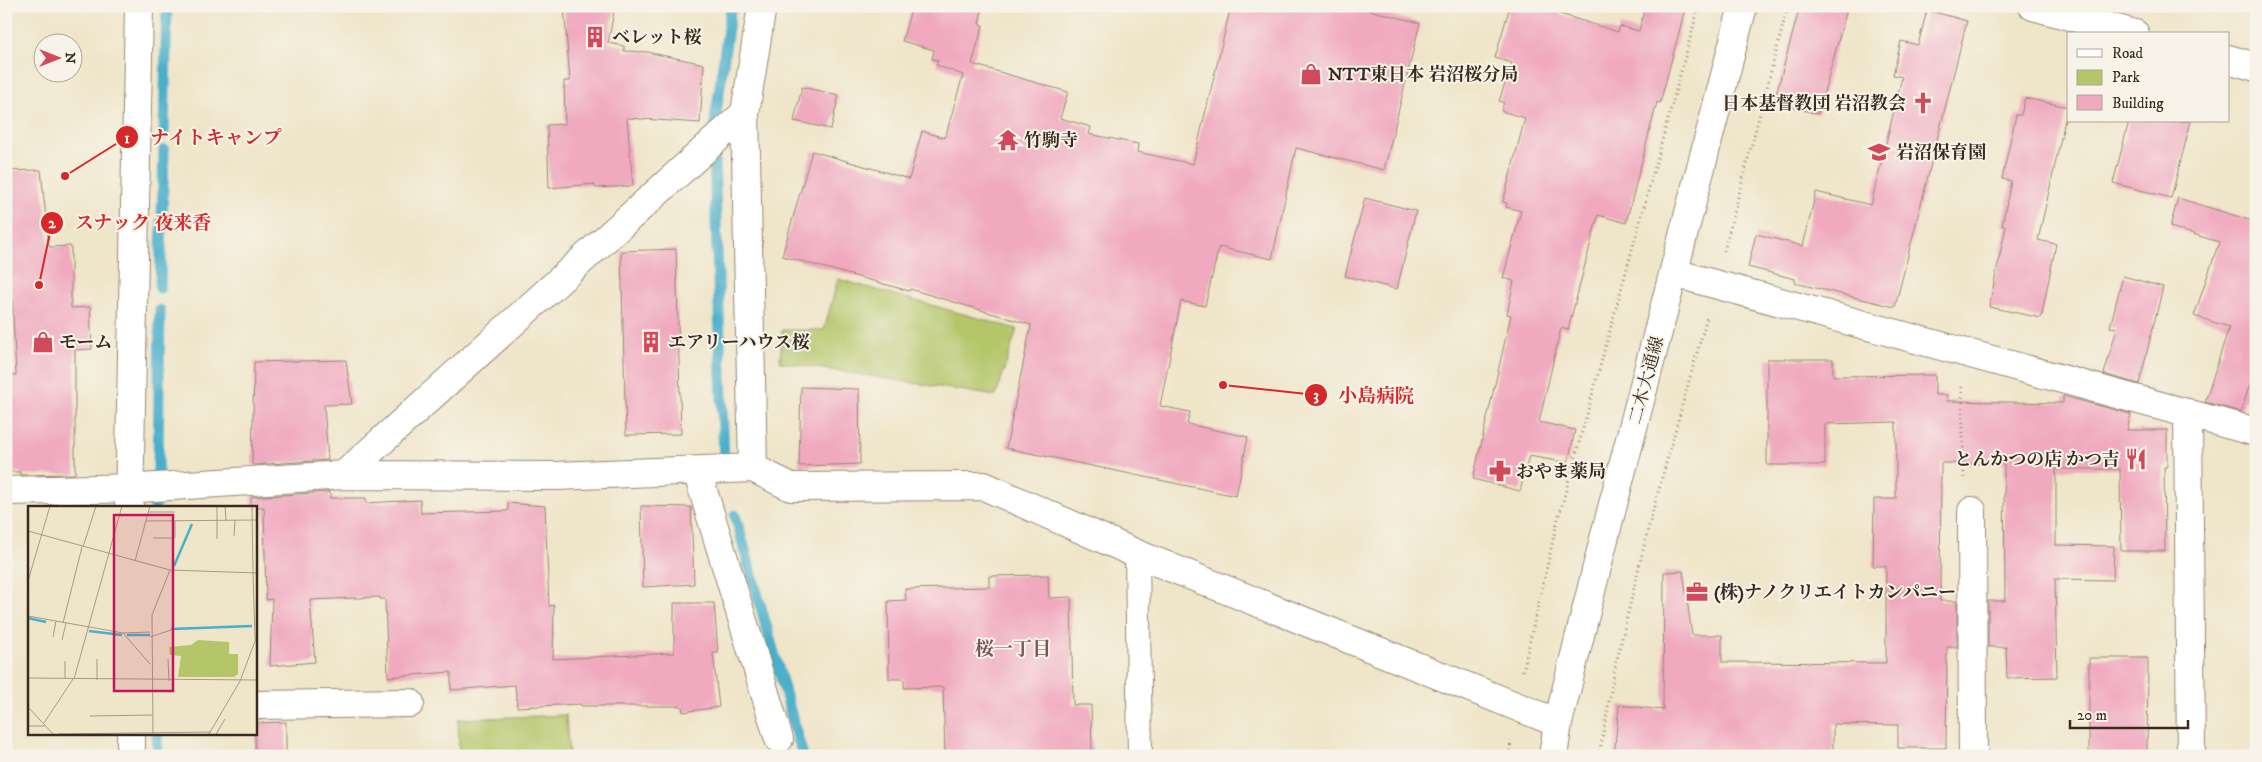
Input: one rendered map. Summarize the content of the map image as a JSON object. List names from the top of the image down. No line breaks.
{"streets":{"street":["二木大通線"]},"districts":["桜一丁目"],"places":{"building":["ベレット桜","エアリーハウス桜"],"shop":["NTT東日本 岩沼桜分局","モーム"],"church":["日本基督教団 岩沼教会"],"temple":["竹駒寺"],"school or university":["岩沼保育園"],"other":["ナイトキャンプ","スナック 夜来香","小島病院"],"restaurant":["とんかつの店 かつ吉"],"pharmacy":["おやま薬局"],"office":["(株)ナノクリエイトカンパニー"]},"legend":["Road","Park","Building"],"scale_bar":"20 m","north":"right"}
